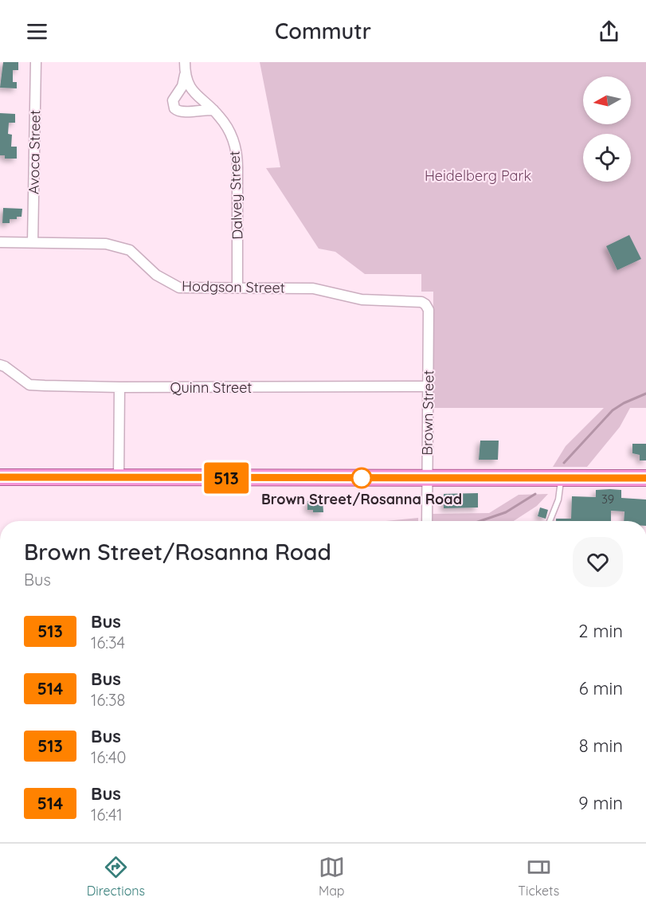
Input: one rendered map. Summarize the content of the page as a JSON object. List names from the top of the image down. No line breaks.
{"streets":{"street":["Avoca Street","Dalvey Street","Hodgson Street","Quinn Street","Brown Street"]},"crossings":[["Avoca Street","Hodgson Street"],["Dalvey Street","Hodgson Street"],["Hodgson Street","Brown Street"],["Quinn Street","Brown Street"]],"parks":["Heidelberg Park"],"places":["Brown Street/Rosanna Road"],"lines":["bus line 513"],"house_numbers":["39"],"north":"left","page":{"header":"Commutr","on_map":"513","heading":["Brown Street/Rosanna Road","Bus"],"list":[{"mark":"513","name":"Bus","note":"16:34","value":"2 min"},{"mark":"514","name":"Bus","note":"16:38","value":"6 min"},{"mark":"513","name":"Bus","note":"16:40","value":"8 min"},{"mark":"514","name":"Bus","note":"16:41","value":"9 min"}],"tabs":["Directions","Map","Tickets"]}}
